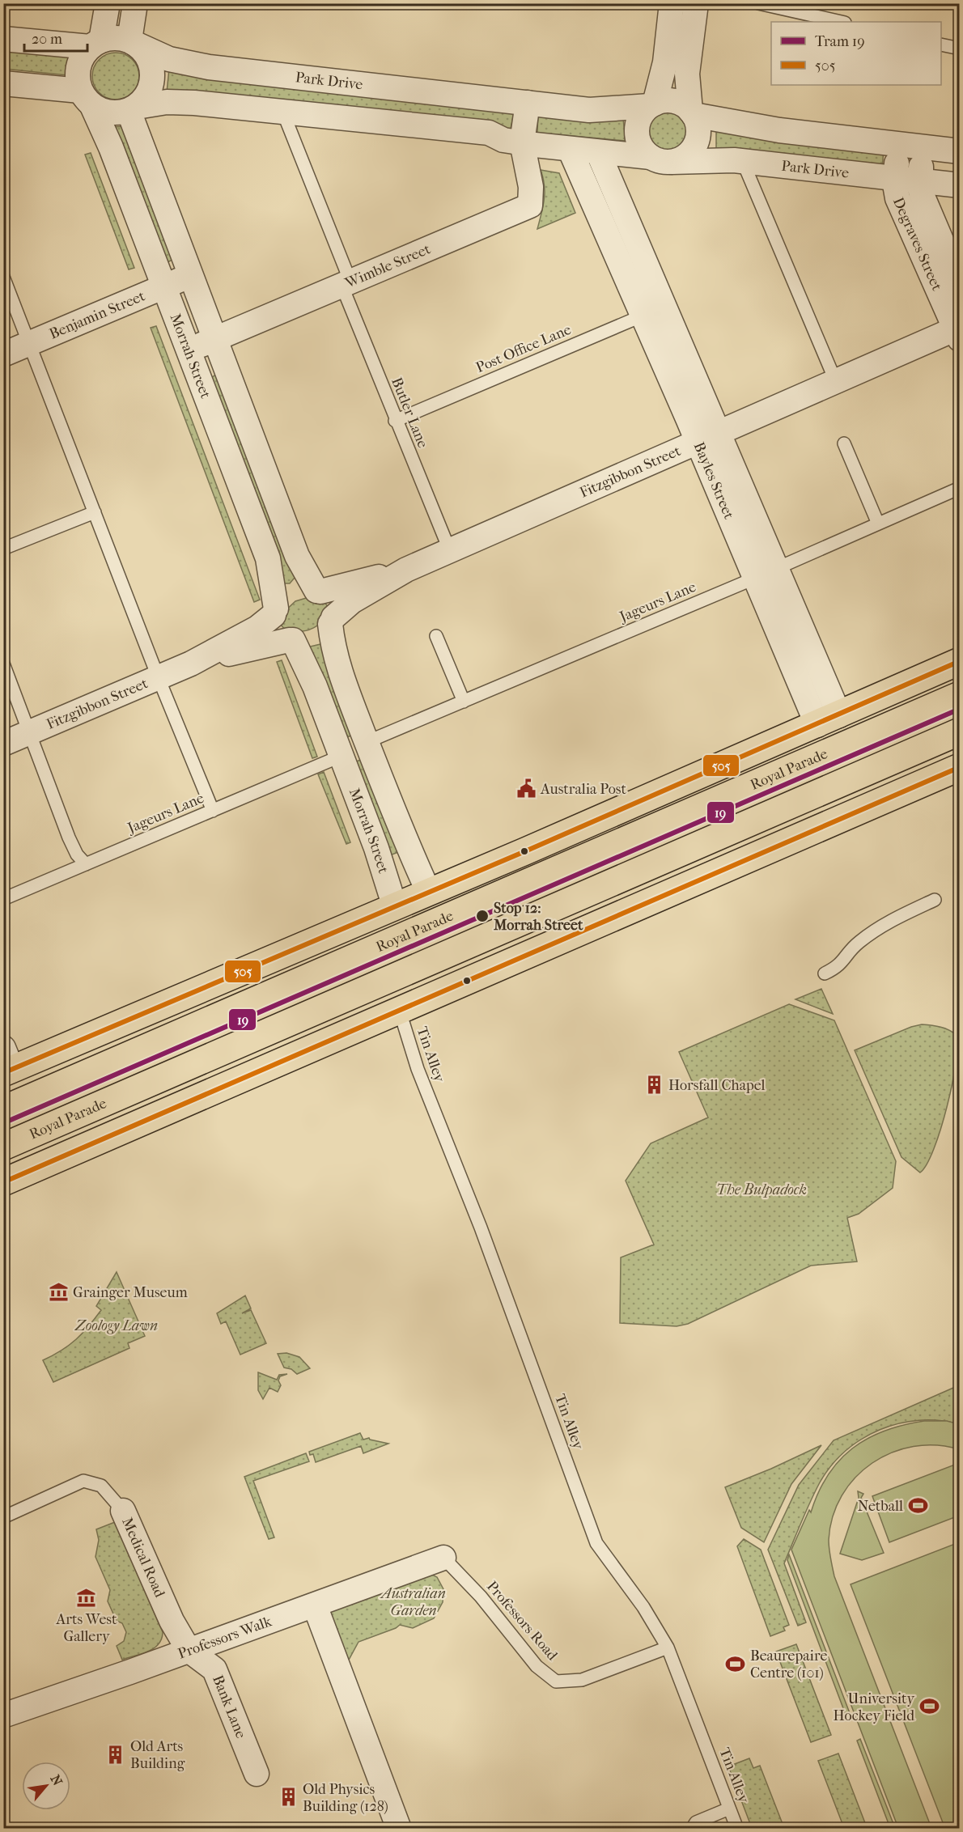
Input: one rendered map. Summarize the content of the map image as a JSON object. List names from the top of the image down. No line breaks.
{"streets":{"main road":["Bayles Street","Royal Parade"],"street":["Park Drive","Degraves Street","Wimble Street","Benjamin Street","Morrah Street","Fitzgibbon Street","Medical Road","Professors Walk","Bank Lane"],"lane":["Post Office Lane","Butler Lane","Jageurs Lane","Tin Alley","Professors Road"]},"crossings":[["Park Drive","Degraves Street"],["Park Drive","Wimble Street"],["Park Drive","Morrah Street"],["Park Drive","Butler Lane"],["Park Drive","Bayles Street"],["Degraves Street","Fitzgibbon Street"],["Wimble Street","Morrah Street"],["Wimble Street","Butler Lane"],["Benjamin Street","Morrah Street"],["Post Office Lane","Butler Lane"],["Post Office Lane","Bayles Street"],["Morrah Street","Fitzgibbon Street"],["Morrah Street","Jageurs Lane"],["Morrah Street","Royal Parade"],["Butler Lane","Fitzgibbon Street"],["Fitzgibbon Street","Bayles Street"],["Bayles Street","Jageurs Lane"],["Bayles Street","Royal Parade"],["Tin Alley","Professors Road"],["Medical Road","Professors Walk"],["Medical Road","Bank Lane"],["Professors Road","Professors Walk"],["Professors Walk","Bank Lane"]],"parks":["The Bulpadock","Zoology Lawn","Australian Garden"],"places":{"public building":["Australia Post"],"other":["Stop 12: Morrah Street"],"building":["Horsfall Chapel","Old Arts Building","Old Physics Building (128)"],"museum":["Grainger Museum","Arts West Gallery"],"sports":["Netball","Beaurepaire Centre (101)","University Hockey Field"]},"lines":["transit line 505","tram line 19"],"legend":["Tram 19","505"],"scale_bar":"20 m","north":"top right"}
